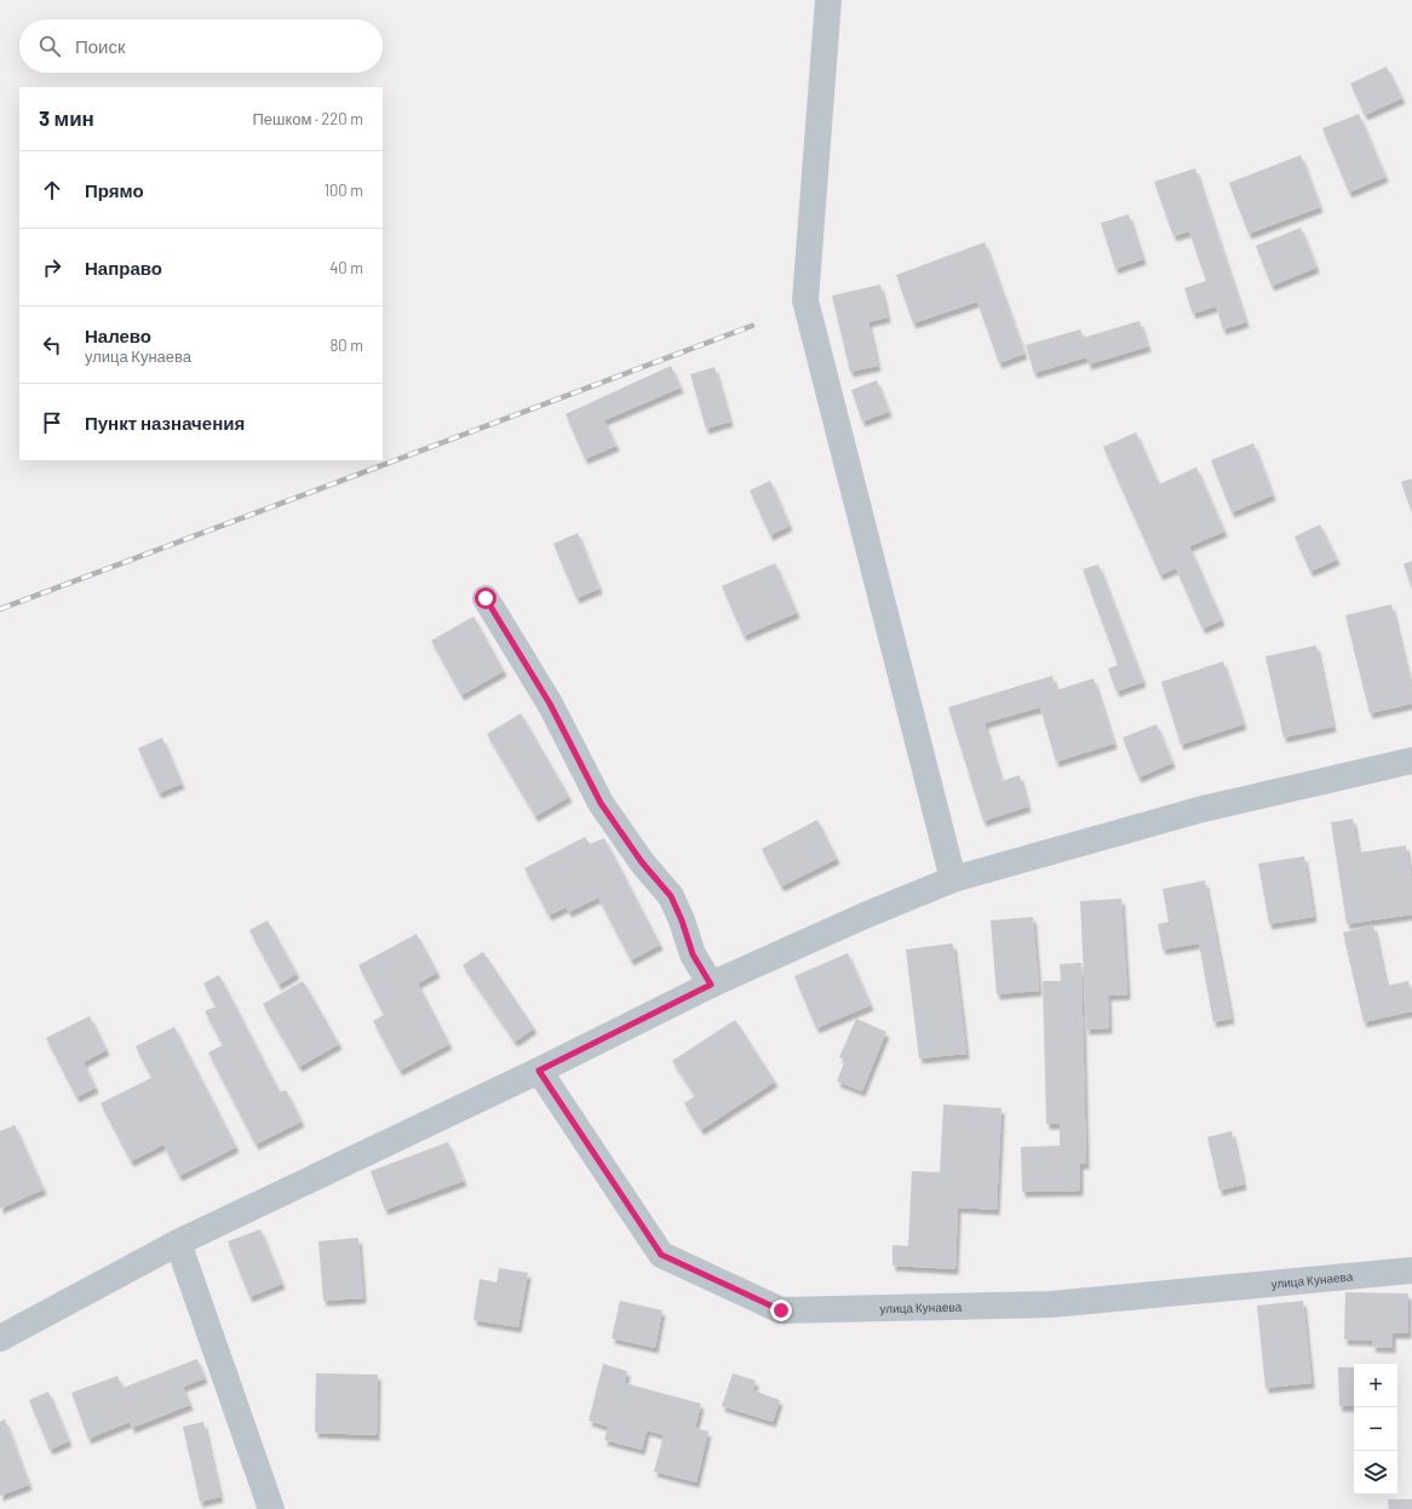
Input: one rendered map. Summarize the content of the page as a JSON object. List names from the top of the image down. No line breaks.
{"streets":{"street":["улица Кунаева"]},"page":{"search":"Поиск","heading":["3 мин","Пешком · 220 m"],"list":[["Прямо","100 m"],["Направо","40 m"],["Налево","улица Кунаева","80 m"],"Пункт назначения"],"map_buttons":["+","−"]}}
